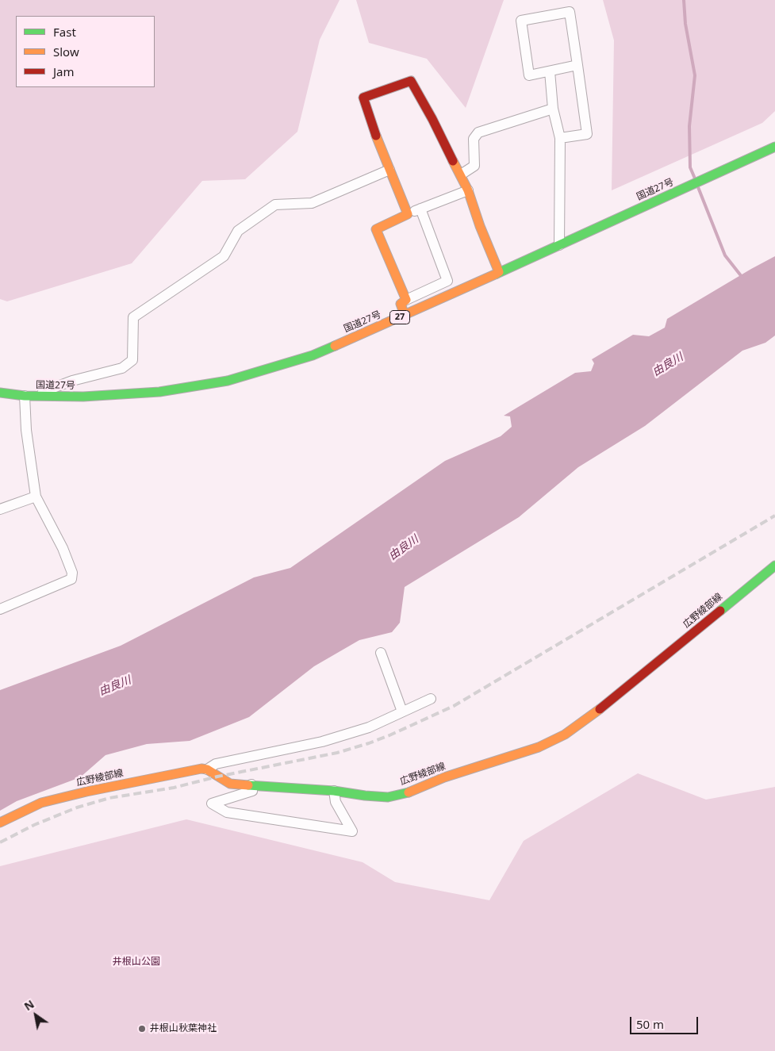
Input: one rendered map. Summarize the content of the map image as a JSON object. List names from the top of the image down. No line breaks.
{"streets":{"main road":["国道27号","27","広野綾部線"]},"water":["由良川"],"parks":["井根山公園"],"places":["井根山秋葉神社"],"legend":["Fast","Slow","Jam"],"scale_bar":"50 m","north":"top left"}
